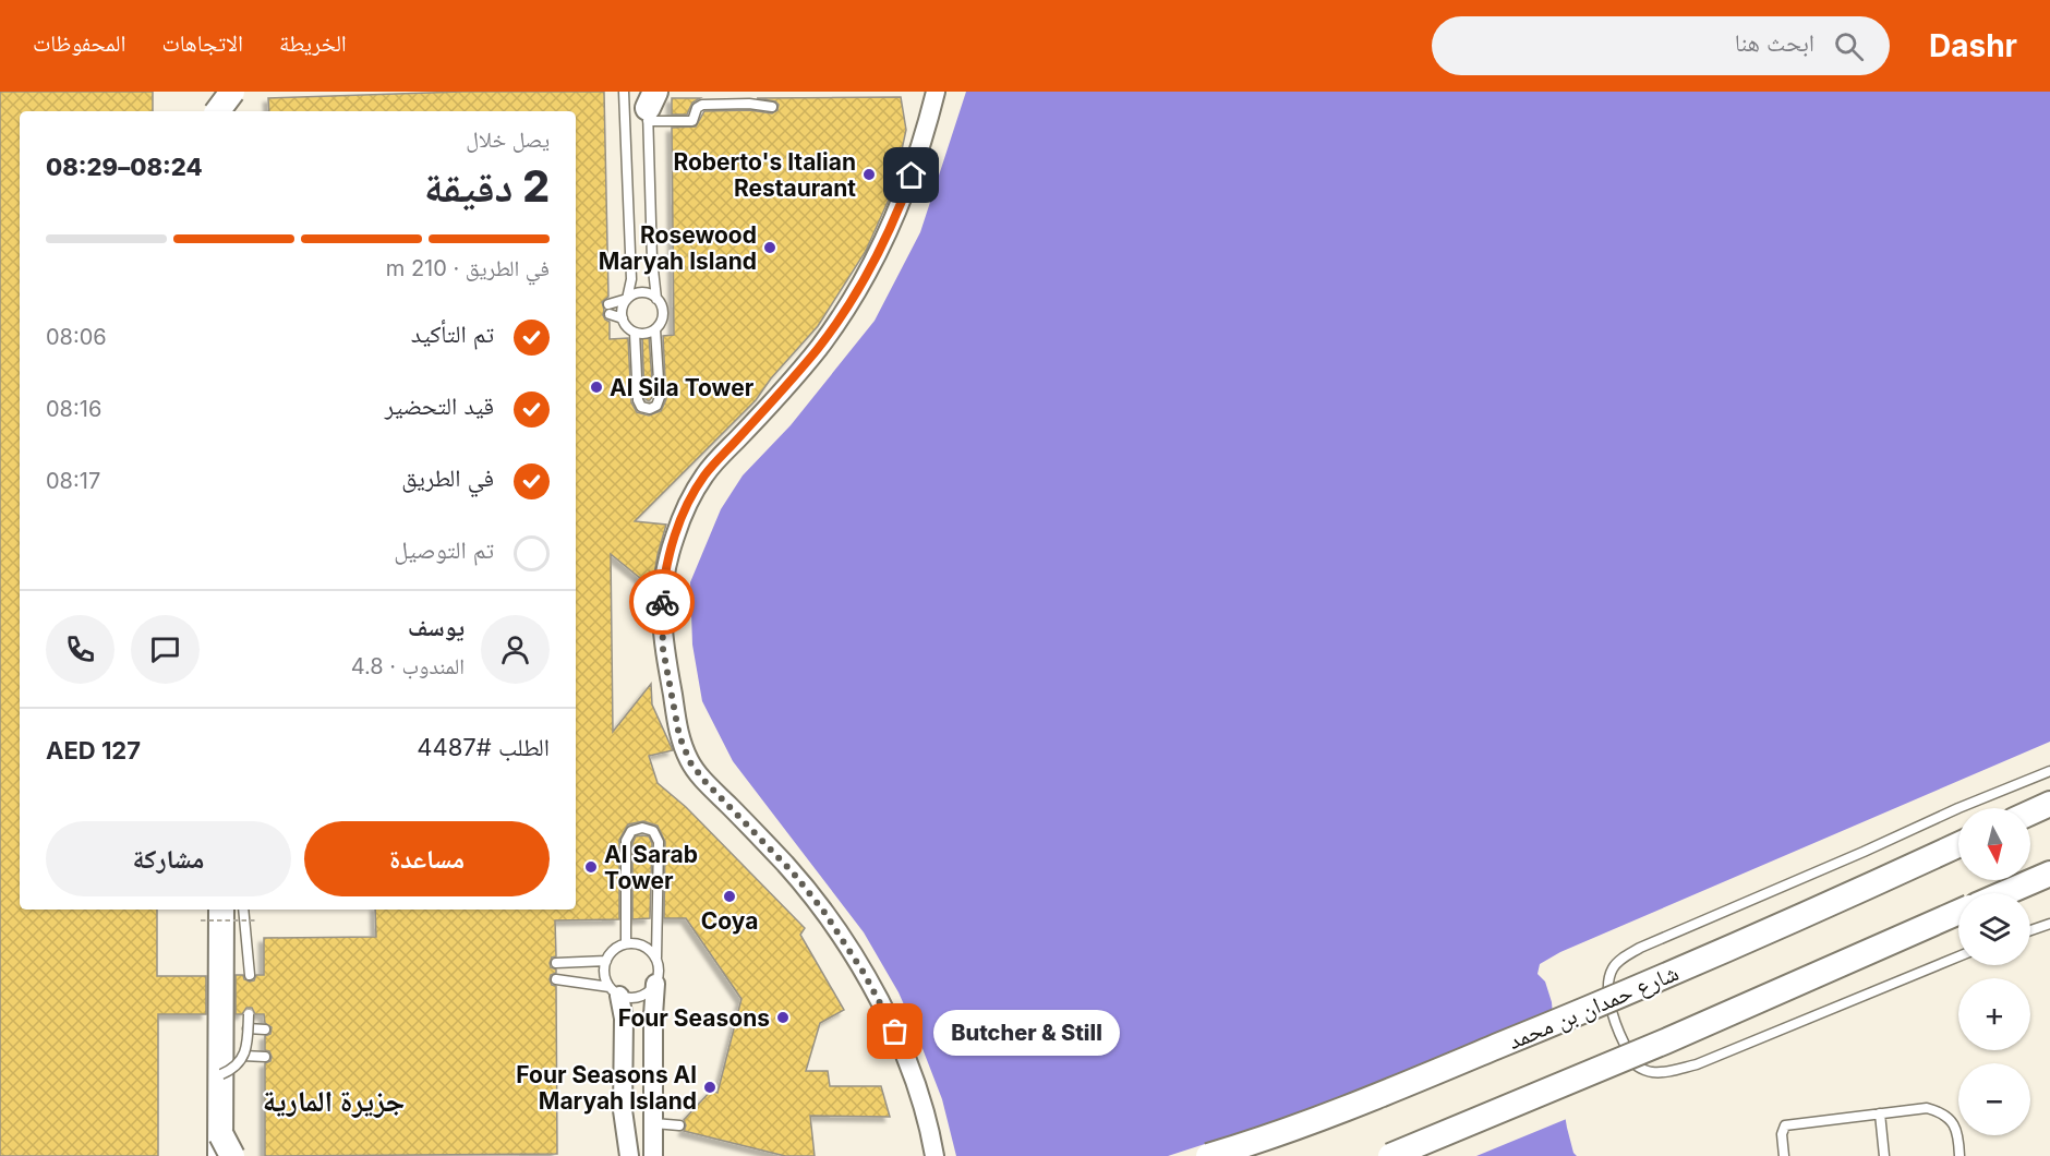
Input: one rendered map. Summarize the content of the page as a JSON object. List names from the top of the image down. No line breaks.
{"streets":{"main road":["شارع حمدان بن محمد"]},"districts":["جزيرة المارية"],"places":["Roberto's Italian Restaurant","Rosewood Maryah Island","Al Sila Tower","Al Sarab Tower","Coya","Four Seasons","Butcher & Still","Four Seasons Al Maryah Island"],"north":"bottom","page":{"header":"Dashr","search":"ابحث هنا","nav":["الخريطة","الاتجاهات","المحفوظات"],"heading":["2 دقيقة","يصل خلال","08:24–08:29"],"panel":["يوسف","المندوب · 4.8","الطلب #4487","AED 127"],"bar":"في الطريق · 210 m","list":[["تم التأكيد","08:06"],["قيد التحضير","08:16"],["في الطريق","08:17"],"تم التوصيل"],"map_buttons":["+","−"],"buttons":["مساعدة","مشاركة"],"bubble":"Butcher & Still"}}
